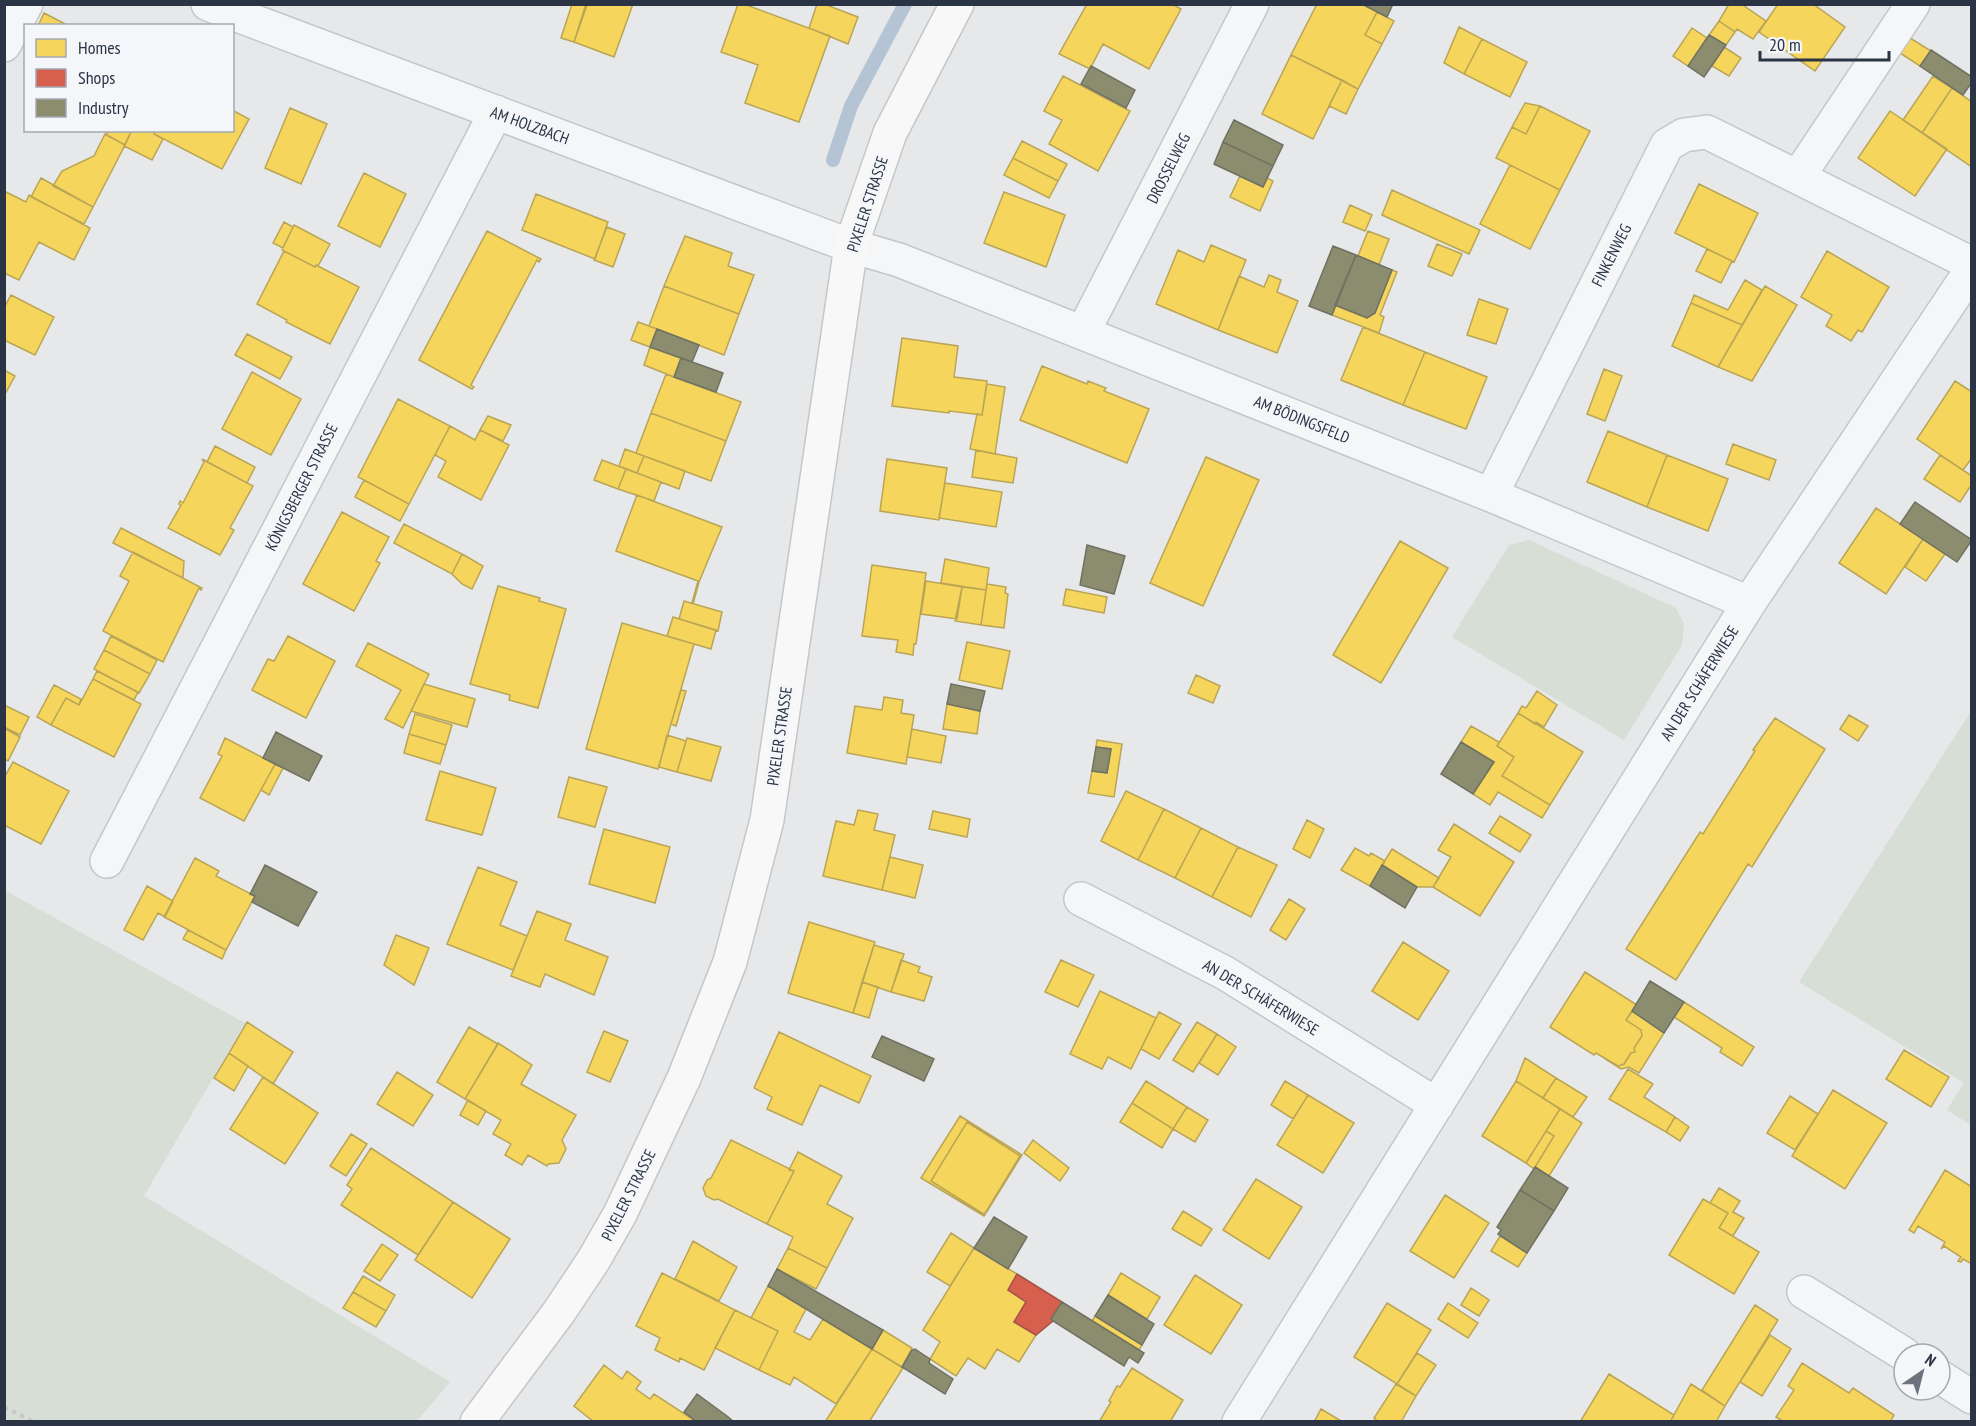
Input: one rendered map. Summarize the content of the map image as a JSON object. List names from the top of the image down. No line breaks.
{"streets":{"main road":["PIXELER STRASSE"],"street":["AM HOLZBACH","DROSSELWEG","FINKENWEG","AM BÖDINGSFELD","KÖNIGSBERGER STRASSE","AN DER SCHÄFERWIESE"]},"crossings":[["AM HOLZBACH","PIXELER STRASSE"],["AM HOLZBACH","AM BÖDINGSFELD"],["AM HOLZBACH","KÖNIGSBERGER STRASSE"],["DROSSELWEG","AM BÖDINGSFELD"],["PIXELER STRASSE","AM BÖDINGSFELD"],["FINKENWEG","AM BÖDINGSFELD"],["FINKENWEG","AN DER SCHÄFERWIESE"],["AM BÖDINGSFELD","AN DER SCHÄFERWIESE"]],"legend":["Homes","Shops","Industry"],"scale_bar":"20 m","north":"top right"}
